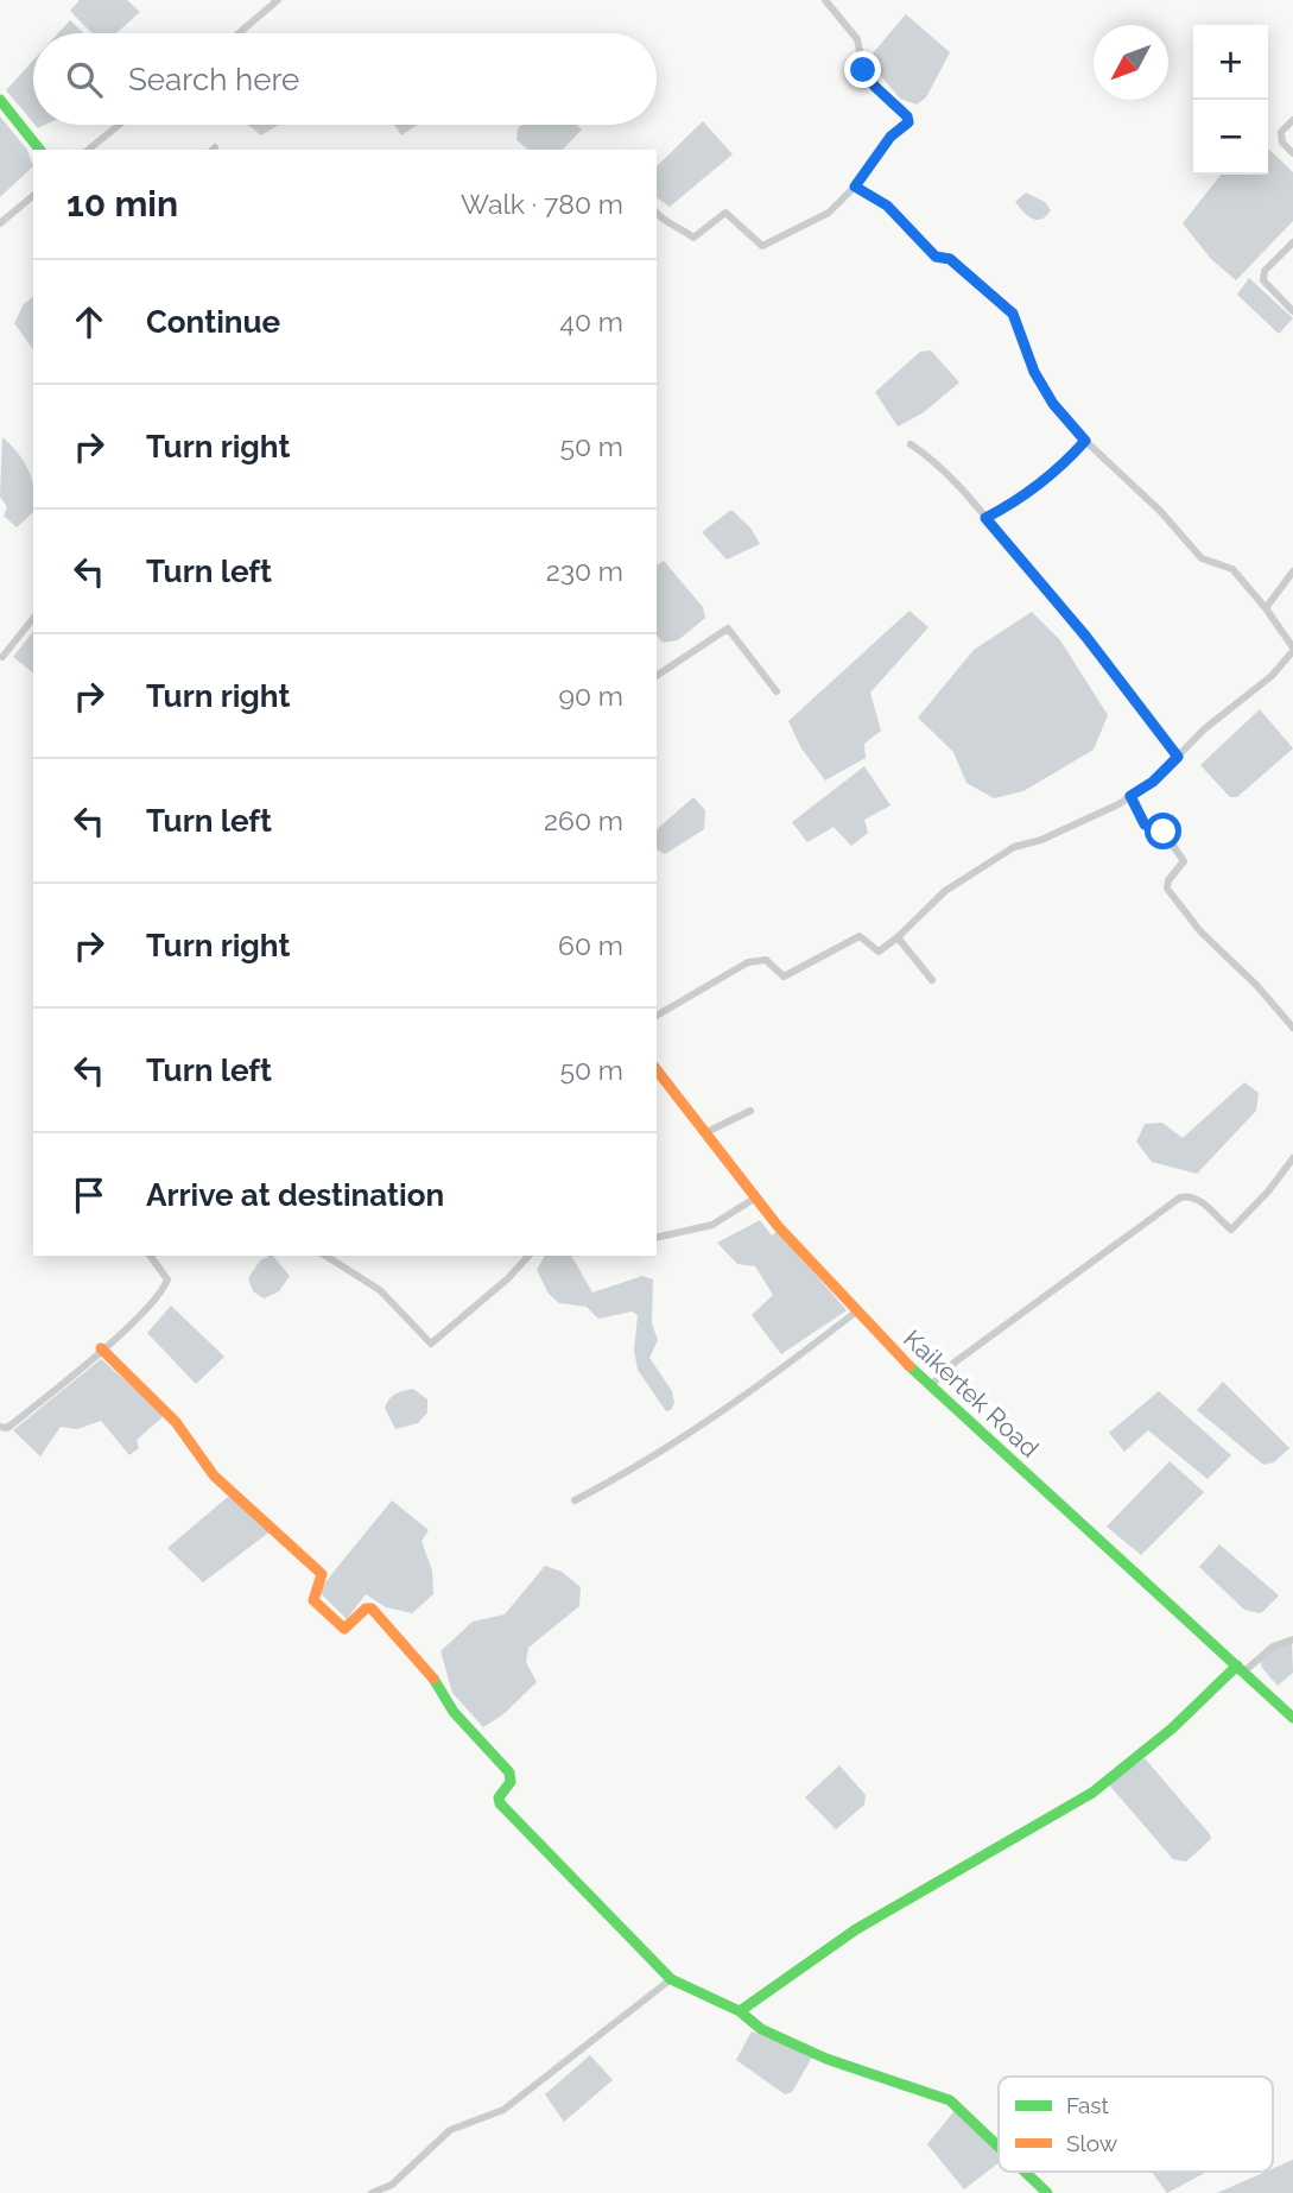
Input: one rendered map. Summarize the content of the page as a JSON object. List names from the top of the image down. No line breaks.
{"streets":{"street":["Kaikertek Road"]},"legend":["Fast","Slow"],"north":"bottom left","page":{"map_buttons":["+","−"],"search":"Search here","heading":["10 min","Walk · 780 m"],"list":[["Continue","40 m"],["Turn right","50 m"],["Turn left","230 m"],["Turn right","90 m"],["Turn left","260 m"],["Turn right","60 m"],["Turn left","50 m"],"Arrive at destination"]}}
